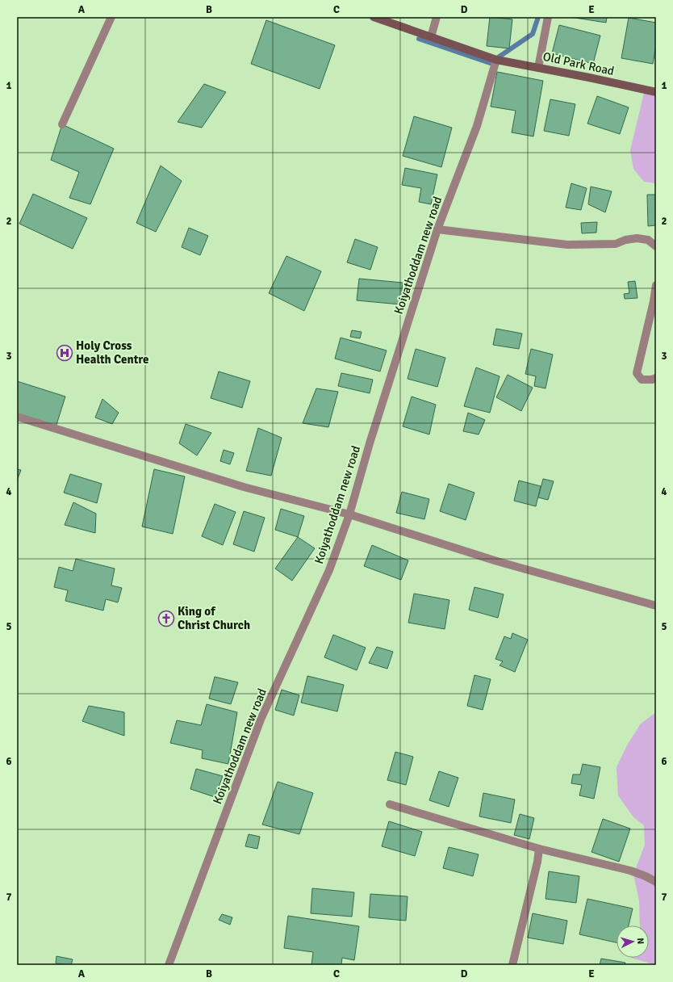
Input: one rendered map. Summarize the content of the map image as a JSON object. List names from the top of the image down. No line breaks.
{"streets":{"street":["Old Park Road","Koiyathoddam new road"]},"crossings":[["Old Park Road","Koiyathoddam new road"]],"places":{"hospital":["Holy Cross Health Centre"],"church":["King of Christ Church"]},"north":"right","grid":{"columns":["A","B","C","D","E"],"rows":["1","2","3","4","5","6","7"]}}
